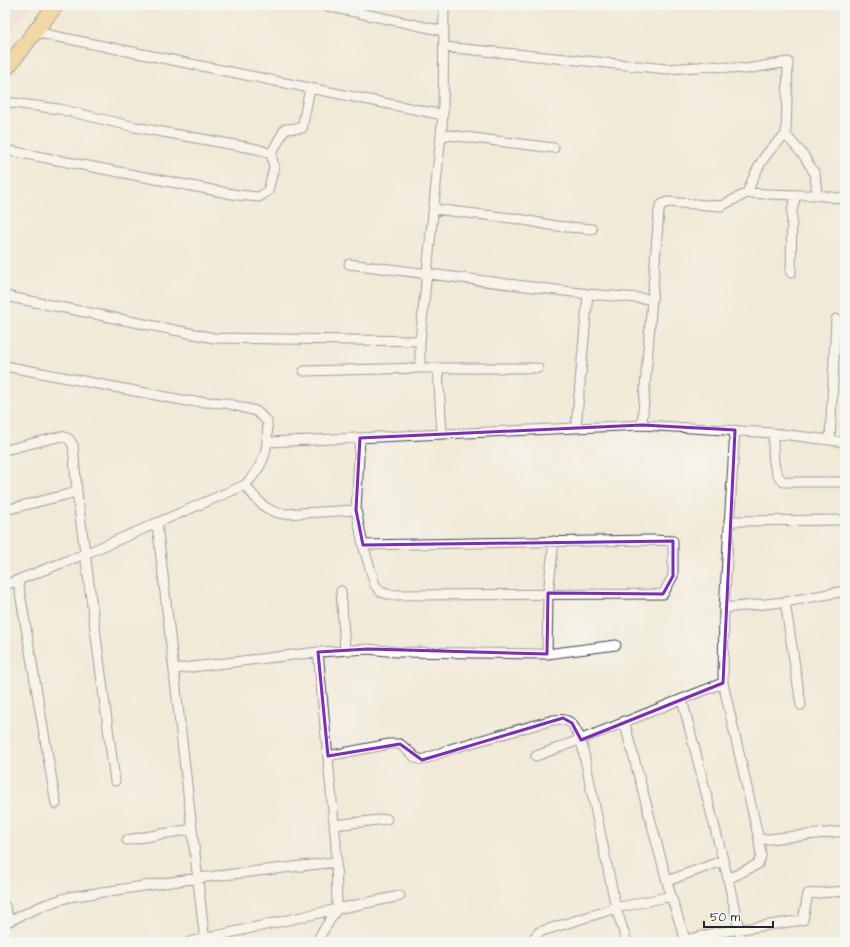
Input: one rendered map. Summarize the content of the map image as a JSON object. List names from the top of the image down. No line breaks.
{"scale_bar":"50 m"}
